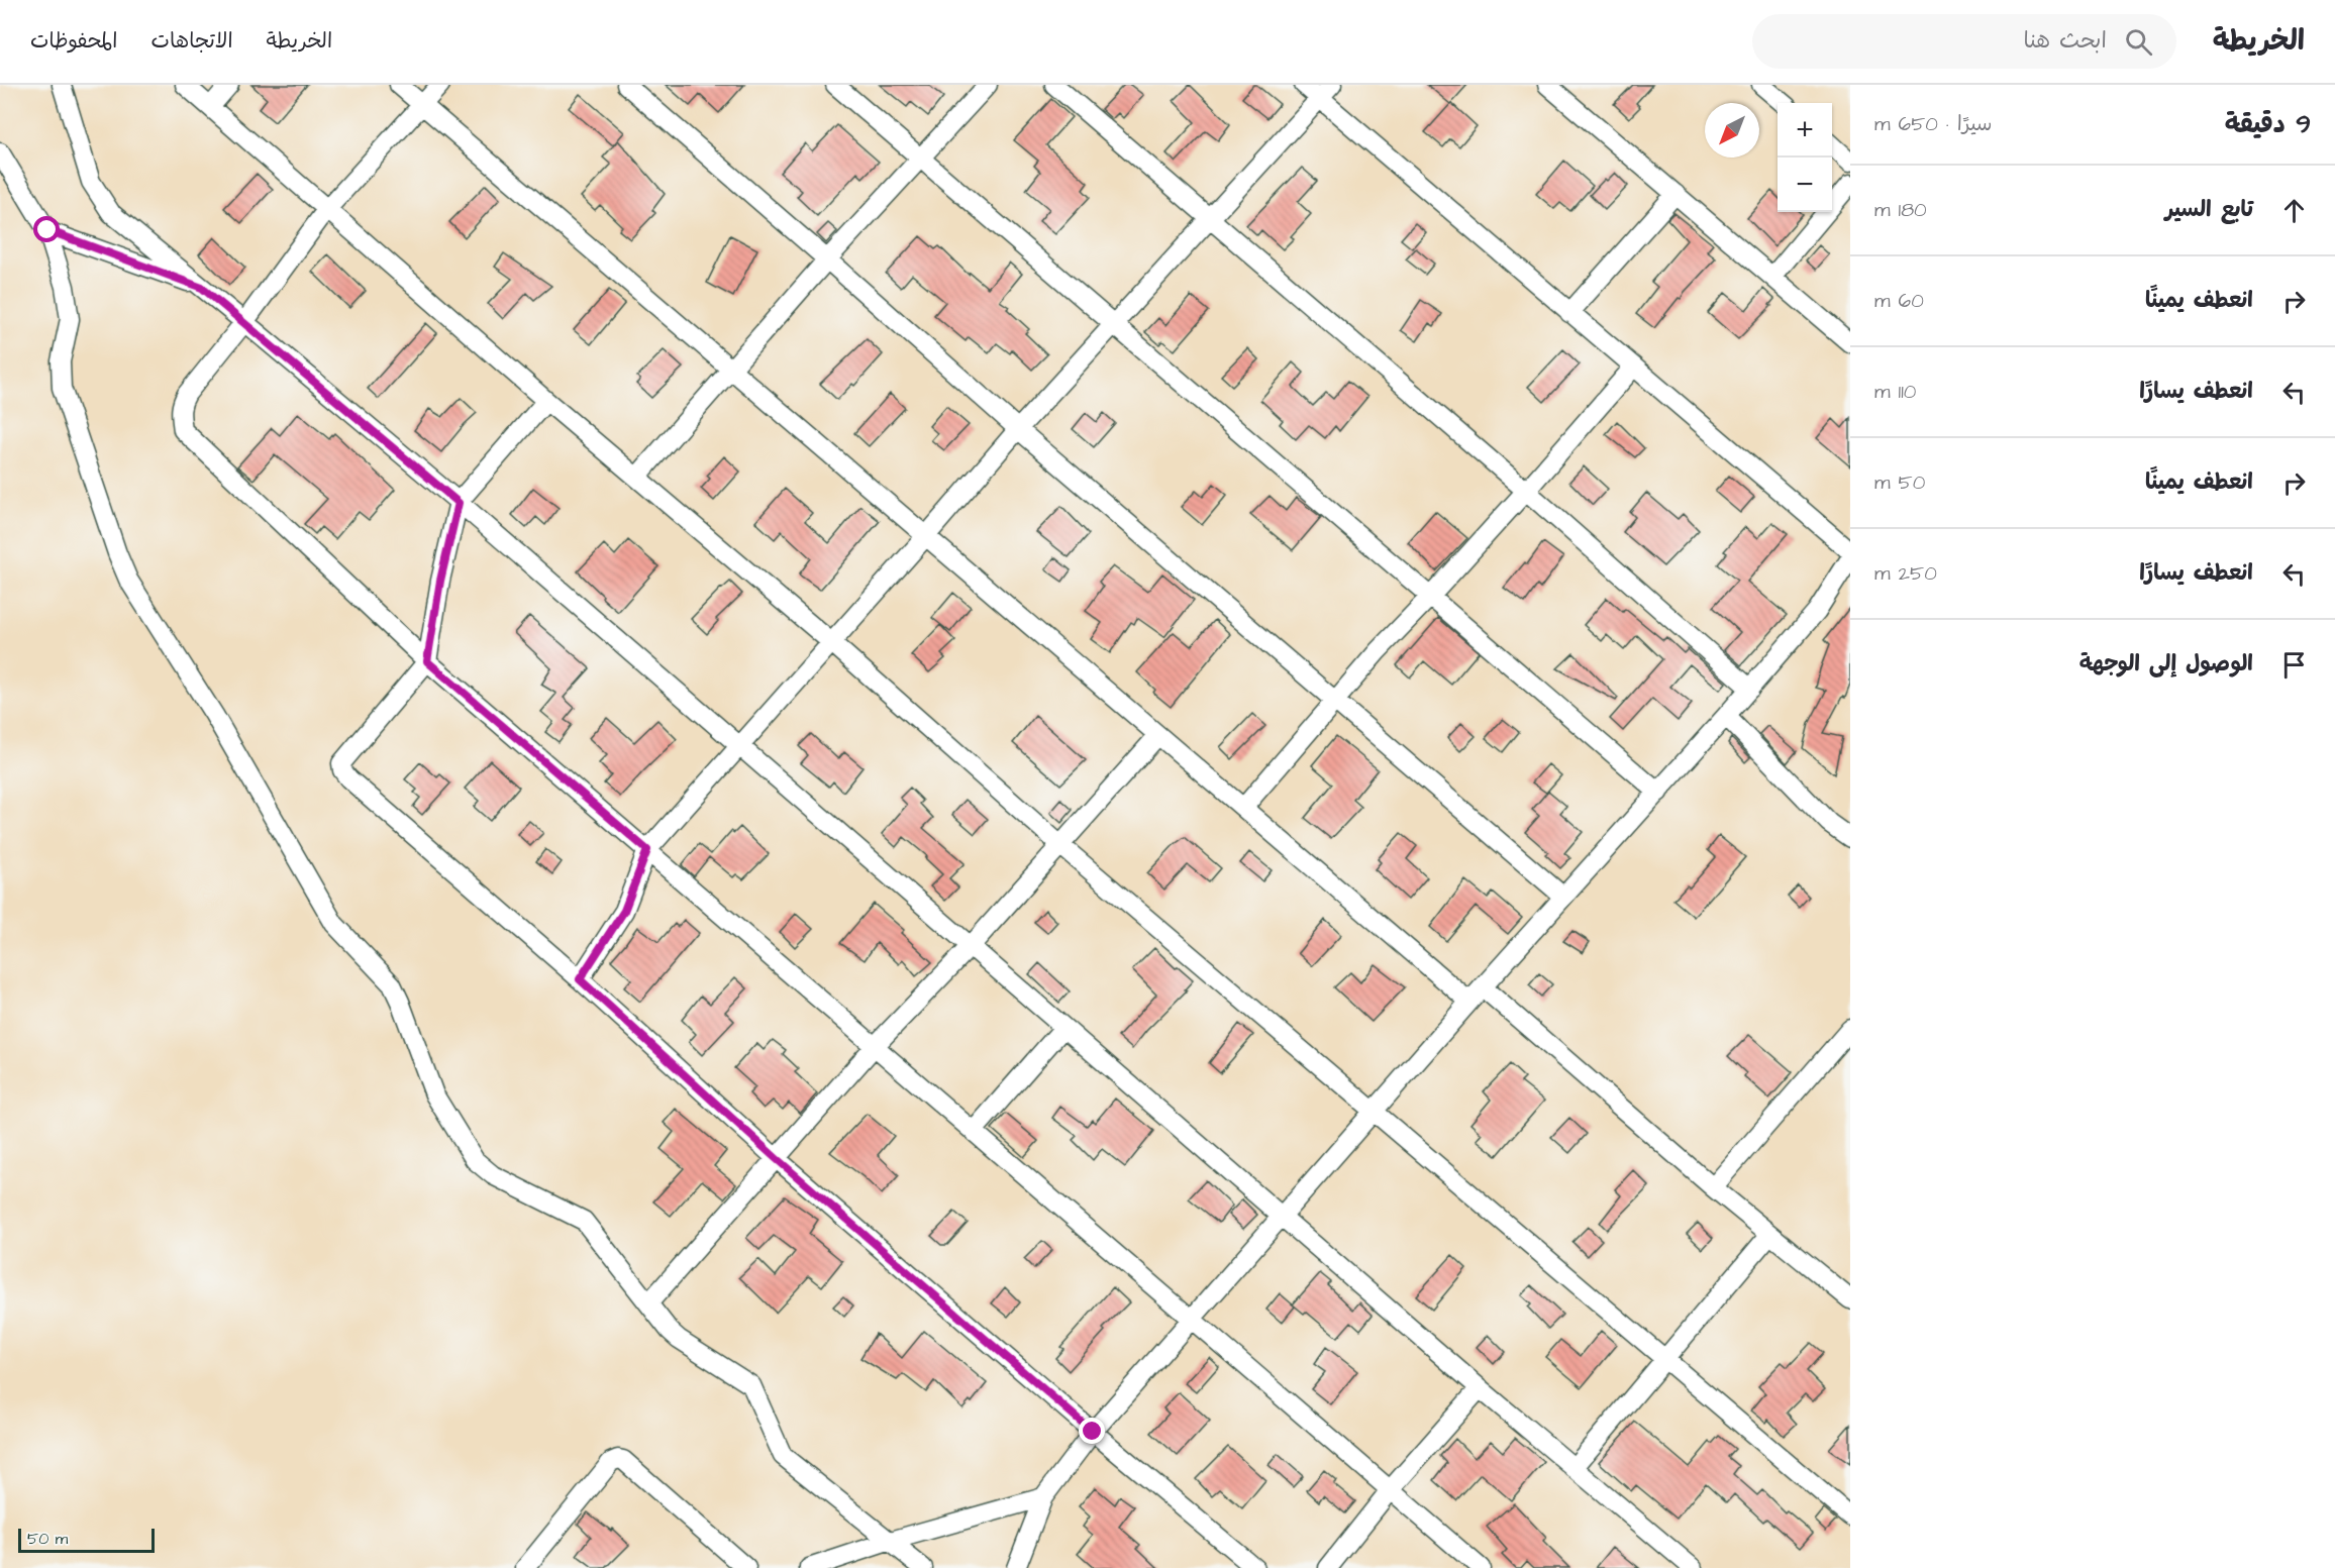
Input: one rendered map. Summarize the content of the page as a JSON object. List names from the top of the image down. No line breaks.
{"scale_bar":"50 m","north":"bottom left","page":{"header":"الخريطة","search":"ابحث هنا","nav":["الخريطة","الاتجاهات","المحفوظات"],"heading":["9 دقيقة","سيرًا · 650 m"],"map_buttons":["+","−"],"list":[["تابع السير","180 m"],["انعطف يمينًا","60 m"],["انعطف يسارًا","110 m"],["انعطف يمينًا","50 m"],["انعطف يسارًا","250 m"],"الوصول إلى الوجهة"],"scale":"50 m"}}
